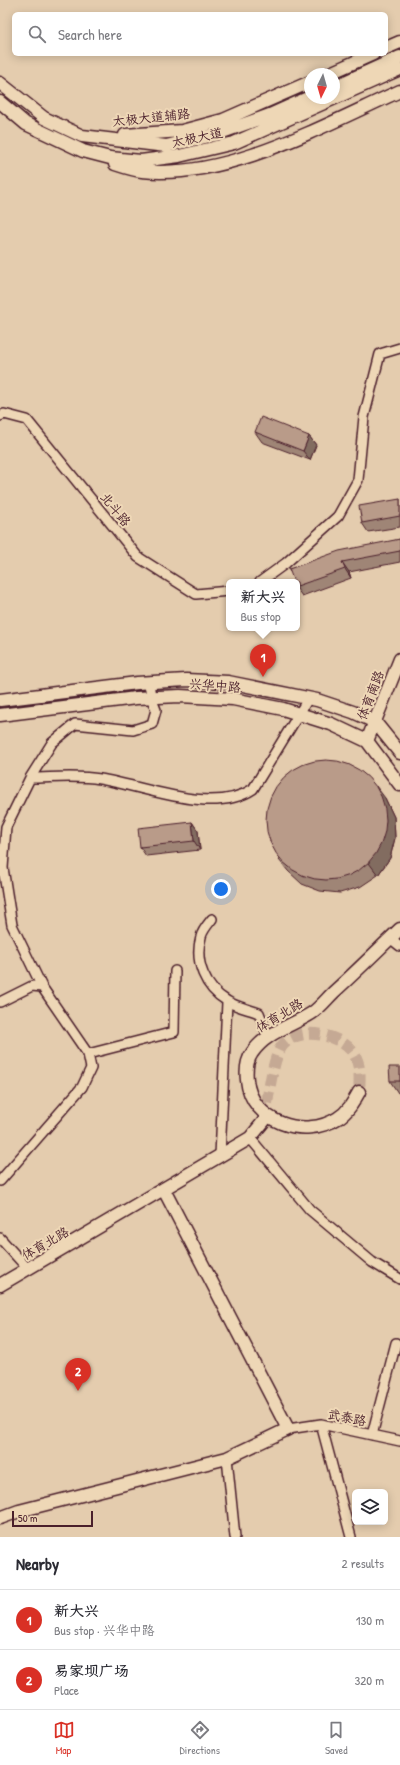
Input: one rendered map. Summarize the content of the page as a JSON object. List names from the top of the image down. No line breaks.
{"streets":{"main road":["太极大道辅路","太极大道","兴华中路","体育南路","体育北路"],"street":["北斗路","武泰路"]},"crossings":[["太极大道辅路","太极大道"],["兴华中路","体育南路"]],"scale_bar":"50 m","north":"bottom","page":{"search":"Search here","popup":["新大兴","Bus stop"],"pins":["1","2"],"scale":"50 m","heading":["Nearby","2 results"],"list":[{"mark":"1","name":"新大兴","note":"Bus stop · 兴华中路","value":"130 m"},{"mark":"2","name":"易家坝广场","note":"Place","value":"320 m"}],"nav":["Map","Directions","Saved"]}}
